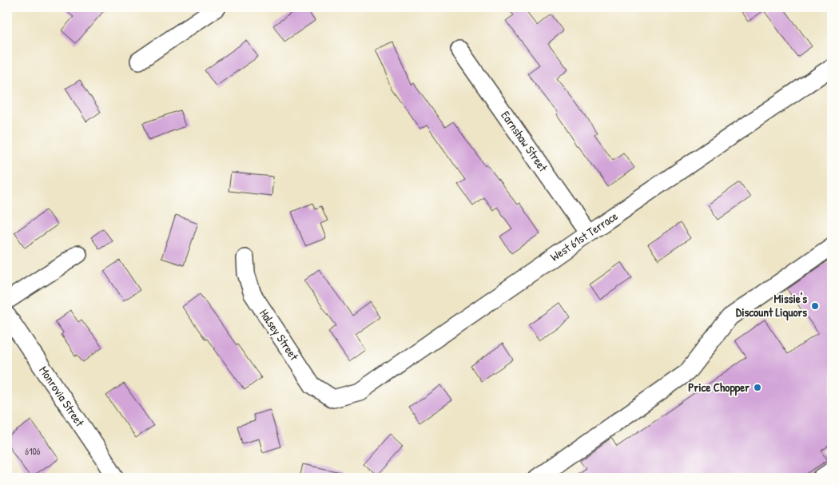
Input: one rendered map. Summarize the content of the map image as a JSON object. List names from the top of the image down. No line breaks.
{"streets":{"street":["Earnshaw Street","West 61st Terrace","Halsey Street","Monrovia Street"]},"crossings":[["Earnshaw Street","West 61st Terrace"],["West 61st Terrace","Halsey Street"]],"places":["Missie's Discount Liquors","Price Chopper"],"house_numbers":["6106"]}
